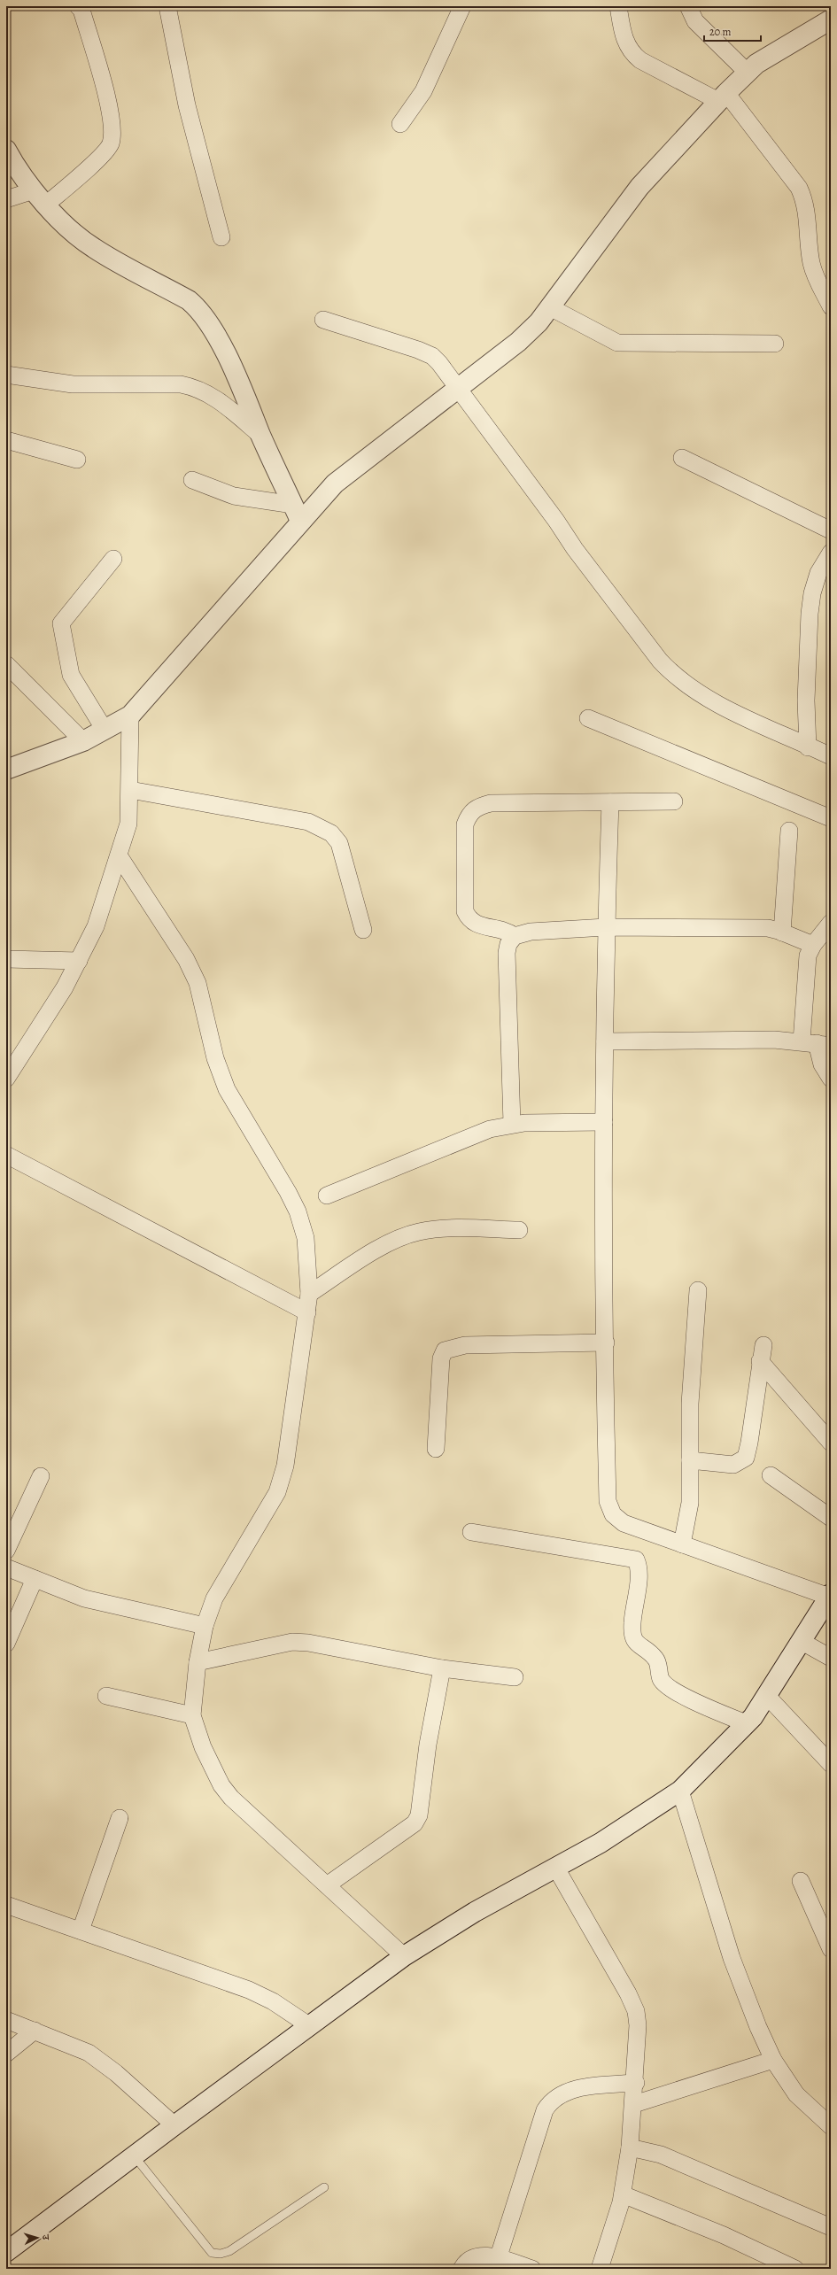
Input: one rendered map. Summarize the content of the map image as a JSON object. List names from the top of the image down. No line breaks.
{"scale_bar":"20 m","north":"right"}
